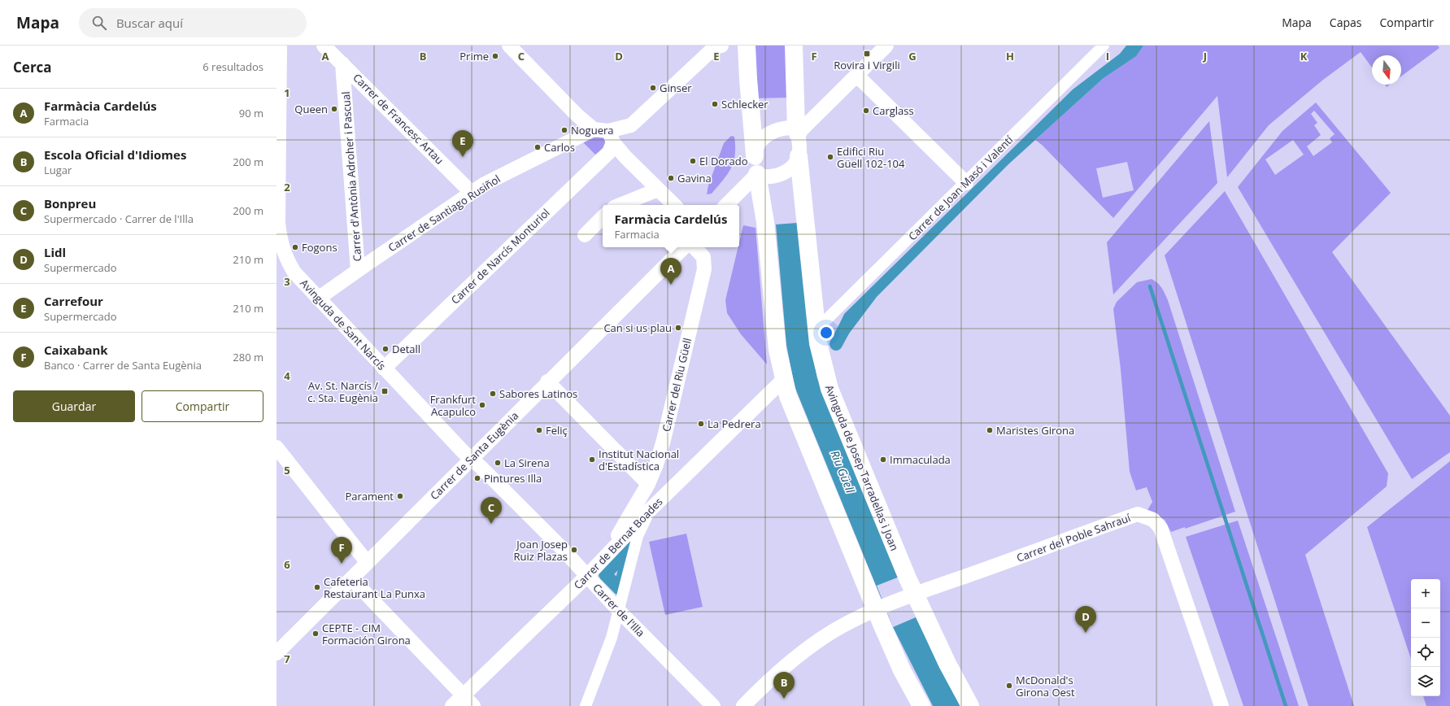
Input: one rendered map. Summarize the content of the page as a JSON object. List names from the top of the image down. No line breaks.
{"streets":{"street":["Carrer de Francesc Artau","Carrer d'Antònia Adroher i Pascual","Carrer de Joan Masó i Valentí","Carrer de Santiago Rusiñol","Carrer de Narcís Monturiol","Avinguda de Sant Narcís","Carrer del Riu Güell","Carrer de Santa Eugènia","Avinguda de Josep Tarradellas i Joan","Carrer del Poble Sahrauí","Carrer de Bernat Boades","Carrer de l'Illa"]},"crossings":[["Carrer de Francesc Artau","Carrer d'Antònia Adroher i Pascual"],["Carrer de Francesc Artau","Carrer de Santiago Rusiñol"],["Carrer d'Antònia Adroher i Pascual","Carrer de Santiago Rusiñol"],["Carrer de Joan Masó i Valentí","Avinguda de Josep Tarradellas i Joan"],["Carrer de Santiago Rusiñol","Avinguda de Sant Narcís"],["Carrer de Narcís Monturiol","Avinguda de Sant Narcís"],["Avinguda de Sant Narcís","Carrer de Santa Eugènia"],["Avinguda de Sant Narcís","Carrer de l'Illa"],["Carrer del Riu Güell","Carrer de Bernat Boades"],["Carrer de Santa Eugènia","Carrer de l'Illa"],["Avinguda de Josep Tarradellas i Joan","Carrer del Poble Sahrauí"],["Carrer de Bernat Boades","Carrer de l'Illa"]],"water":["Riu Güell"],"places":{"transit":["Rovira i Virgili","Av. St. Narcís / c. Sta. Eugènia"],"other":["Prime","Ginser","Schlecker","Queen","Carglass","Noguera","Carlos","Edifici Riu Güell 102-104","El Dorado","Gavina","Fogons","Can si us plau","Detall","Sabores Latinos","Frankfurt Acapulco","La Pedrera","Feliç","Maristes Girona","Institut Nacional d'Estadística","Immaculada","La Sirena","Pintures Illa","Parament","Joan Josep Ruiz Plazas","Cafeteria Restaurant La Punxa","CEPTE - CIM Formación Girona","McDonald's Girona Oest"]},"north":"bottom","page":{"header":"Mapa","search":"Buscar aquí","nav":["Mapa","Capas","Compartir"],"heading":["Cerca","6 resultados"],"list":[{"mark":"A","name":"Farmàcia Cardelús","note":"Farmacia","value":"90 m"},{"mark":"B","name":"Escola Oficial d'Idiomes","note":"Lugar","value":"200 m"},{"mark":"C","name":"Bonpreu","note":"Supermercado · Carrer de l'Illa","value":"200 m"},{"mark":"D","name":"Lidl","note":"Supermercado","value":"210 m"},{"mark":"E","name":"Carrefour","note":"Supermercado","value":"210 m"},{"mark":"F","name":"Caixabank","note":"Banco · Carrer de Santa Eugènia","value":"280 m"}],"pins":["E","A","C","F","D","B"],"popup":["Farmàcia Cardelús","Farmacia"],"buttons":["Guardar","Compartir"],"map_buttons":["+","−"]},"grid":{"columns":["A","B","C","D","E","F","G","H","I","J","K"],"rows":["1","2","3","4","5","6","7"]}}
